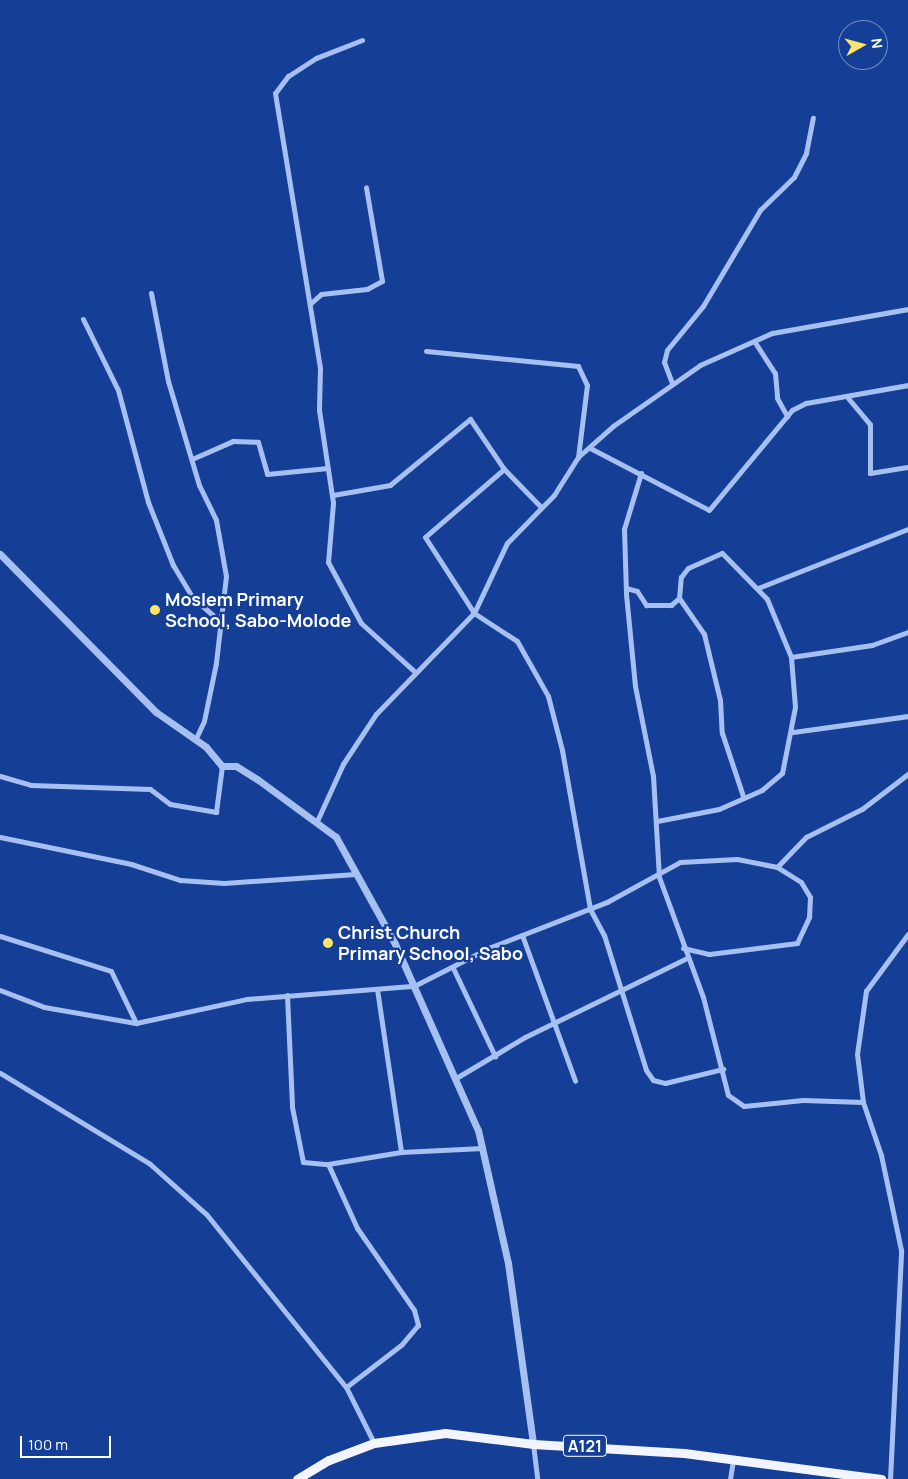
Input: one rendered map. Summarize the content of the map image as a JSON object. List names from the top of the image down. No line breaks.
{"streets":{"main road":["A121"]},"places":["Moslem Primary School, Sabo-Molode","Christ Church Primary School, Sabo"],"scale_bar":"100 m","north":"right"}
